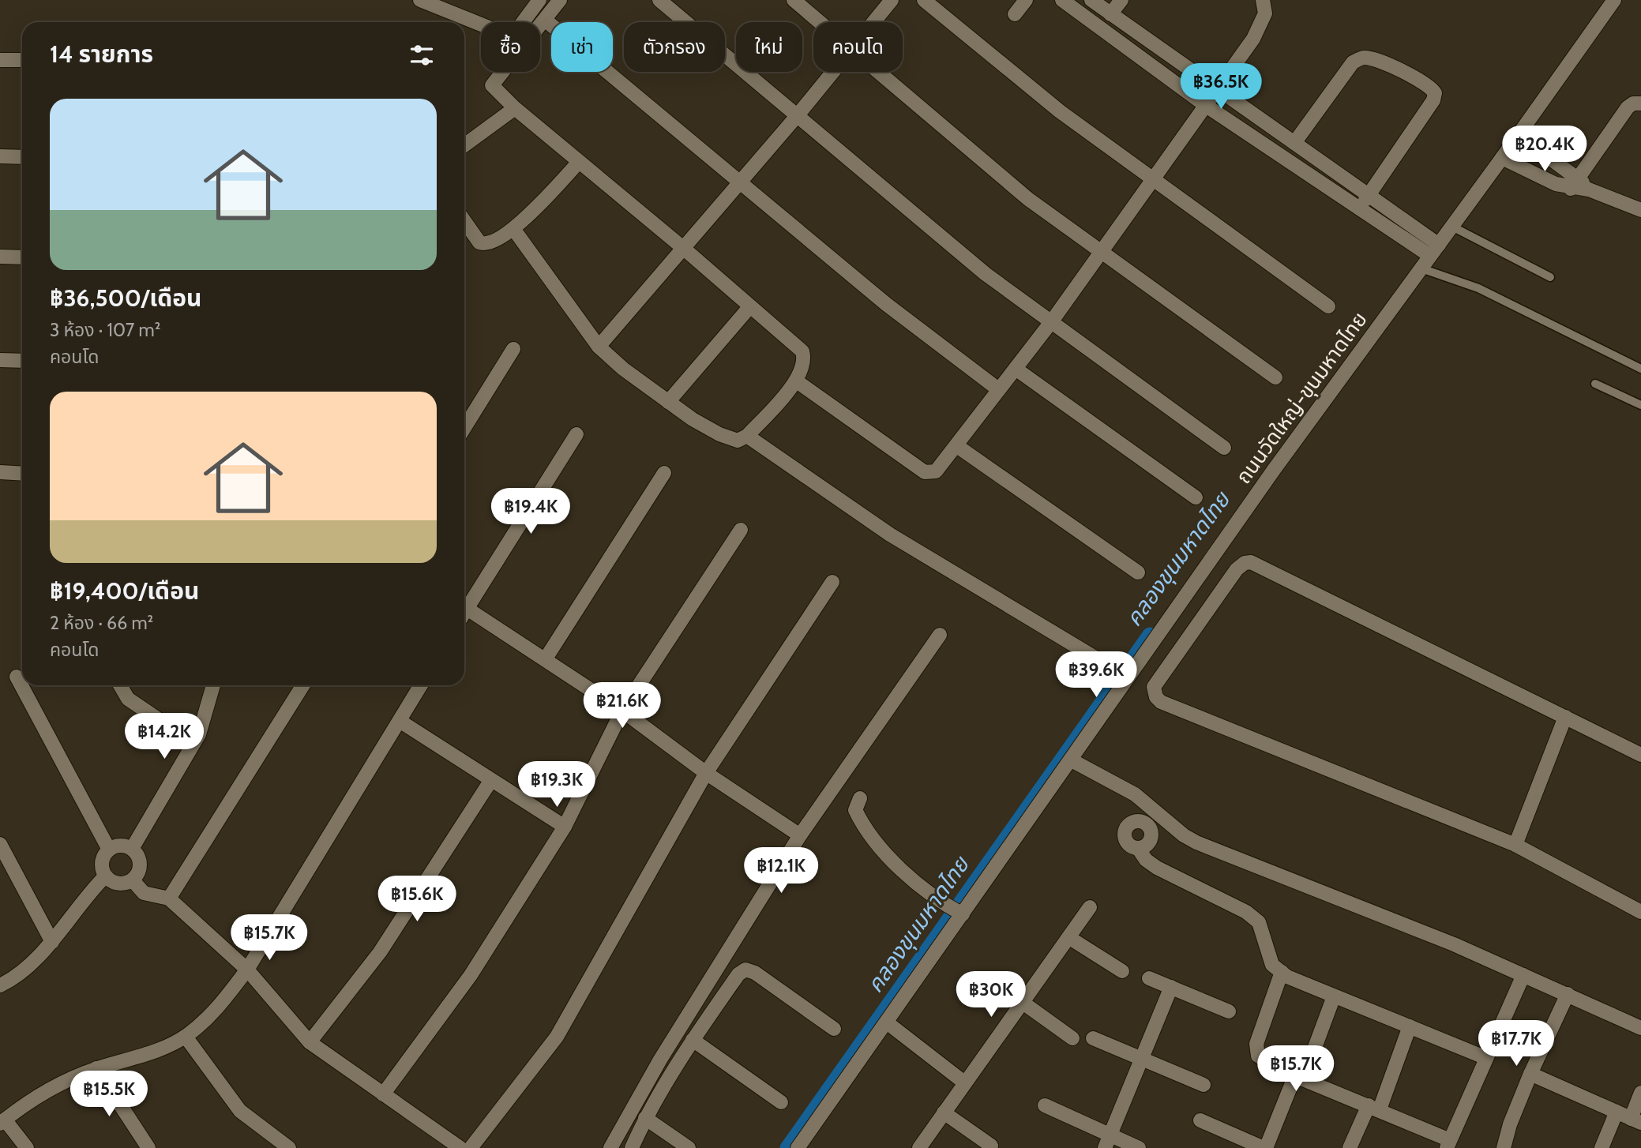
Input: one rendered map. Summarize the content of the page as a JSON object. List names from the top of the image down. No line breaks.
{"streets":{"street":["ถนนวัดใหญ่-ขุนมหาดไทย"]},"water":["คลองขุนมหาดไทย"],"page":{"chip":["ซื้อ","เช่า","ตัวกรอง","ใหม่","คอนโด"],"heading":"14 รายการ","price":["฿36.5K","฿20.4K","฿19.4K","฿39.6K","฿21.6K","฿14.2K","฿19.3K","฿12.1K","฿15.6K","฿15.7K","฿30K","฿17.7K","฿15.7K","฿15.5K"],"list":[{"name":"฿36,500/เดือน","note":"3 ห้อง · 107 m² · คอนโด"},{"name":"฿19,400/เดือน","note":"2 ห้อง · 66 m² · คอนโด"}]}}
